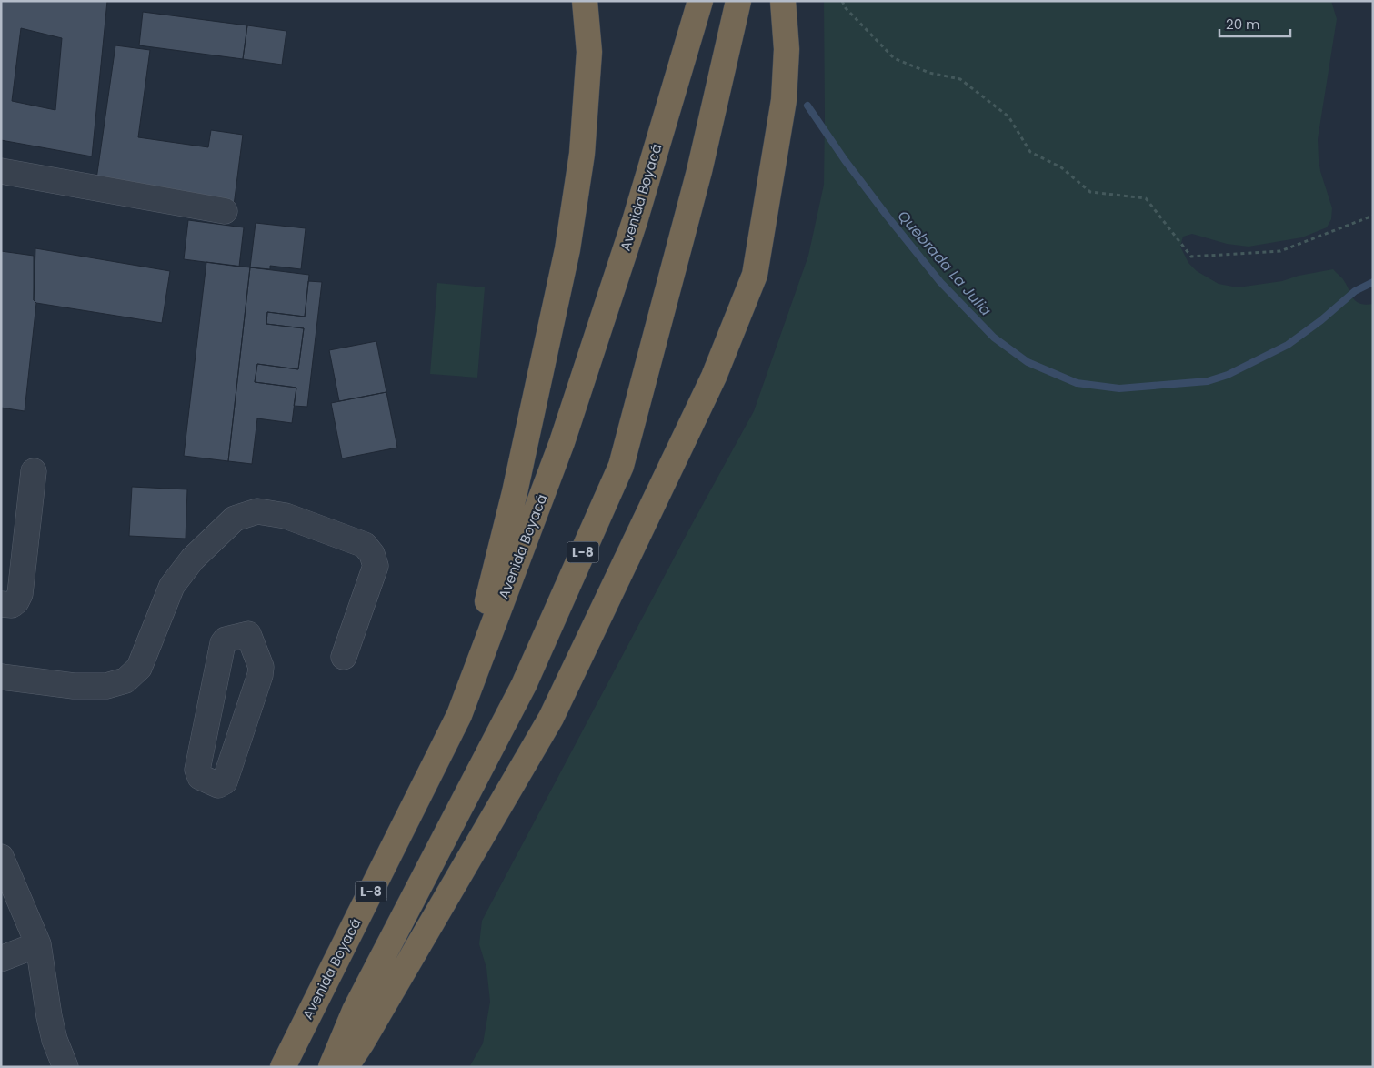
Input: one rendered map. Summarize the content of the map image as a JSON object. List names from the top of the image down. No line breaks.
{"streets":{"highway":["Avenida Boyacá","L-8"]},"water":["Quebrada La Julia"],"scale_bar":"20 m"}
